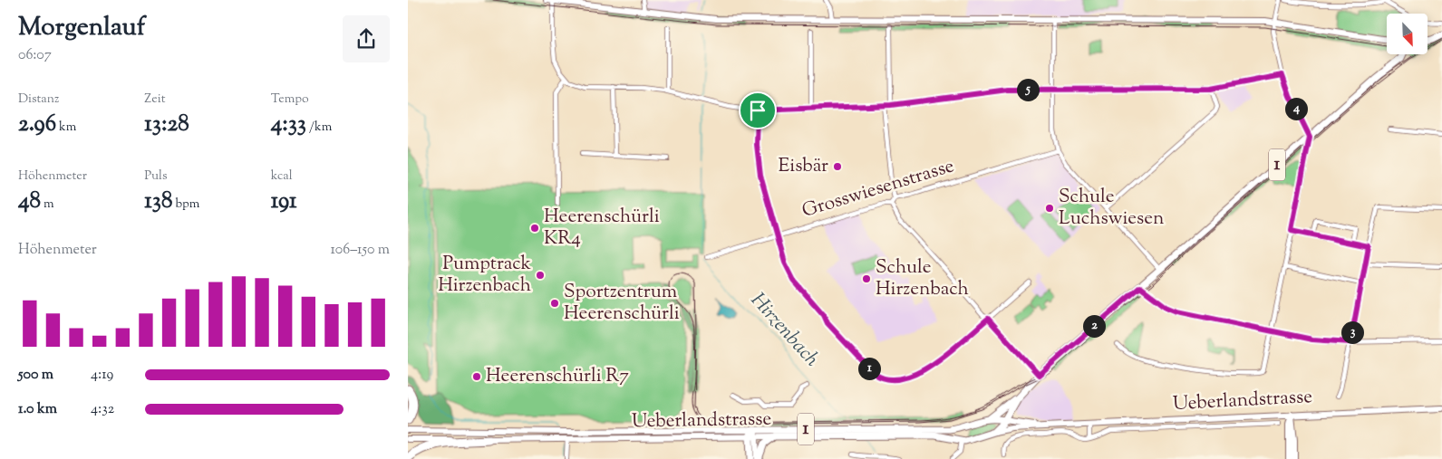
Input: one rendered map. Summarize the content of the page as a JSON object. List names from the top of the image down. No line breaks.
{"streets":{"main road":["1","Ueberlandstrasse"],"street":["Grosswiesenstrasse"]},"crossings":[["1","Ueberlandstrasse"]],"water":["Hirzenbach"],"places":["Eisbär","Schule Luchswiesen","Heerenschürli KR4","Pumptrack Hirzenbach","Schule Hirzenbach","Sportzentrum Heerenschürli","Heerenschürli R7"],"north":"bottom right","page":{"heading":["Morgenlauf","06:07"],"stats":[["Distanz","2.96 km"],["Zeit","13:28"],["Tempo","4:33 /km"],["Höhenmeter","48 m"],["Puls","138 bpm"],["kcal","191"]],"pins":["5","4","2","3","1"],"chart":["Höhenmeter","106–150 m"],"list":[{"name":"500 m","note":"4:19"},{"name":"1.0 km","note":"4:32"}]}}
